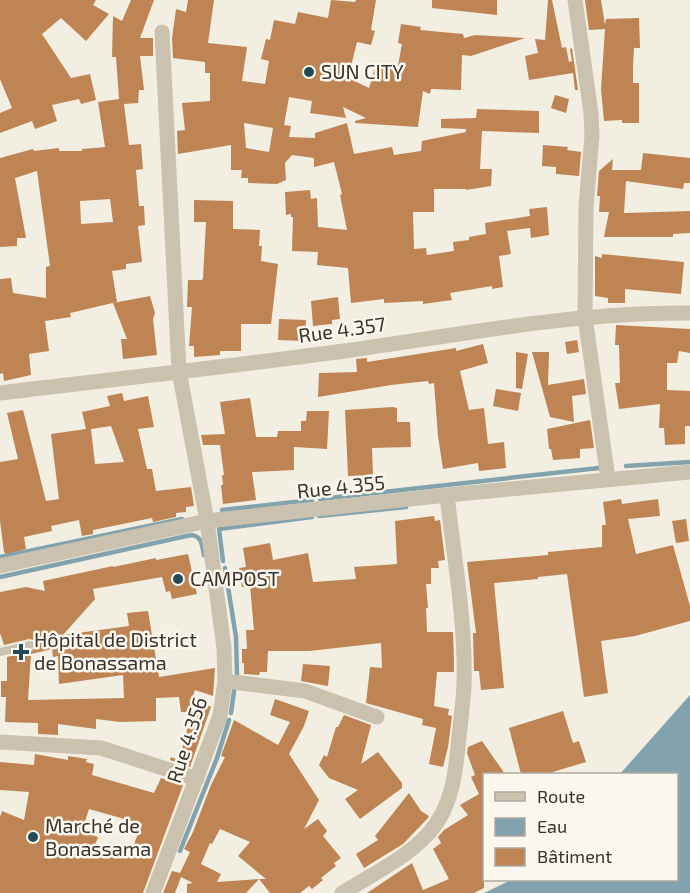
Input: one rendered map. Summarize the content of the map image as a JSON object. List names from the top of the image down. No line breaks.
{"streets":{"street":["Rue 4.357","Rue 4.355","Rue 4.356"]},"crossings":[["Rue 4.357","Rue 4.356"],["Rue 4.355","Rue 4.356"]],"places":{"other":["SUN CITY","CAMPOST","Marché de Bonassama"],"health":["Hôpital de District de Bonassama"]},"legend":["Route","Eau","Bâtiment"]}
